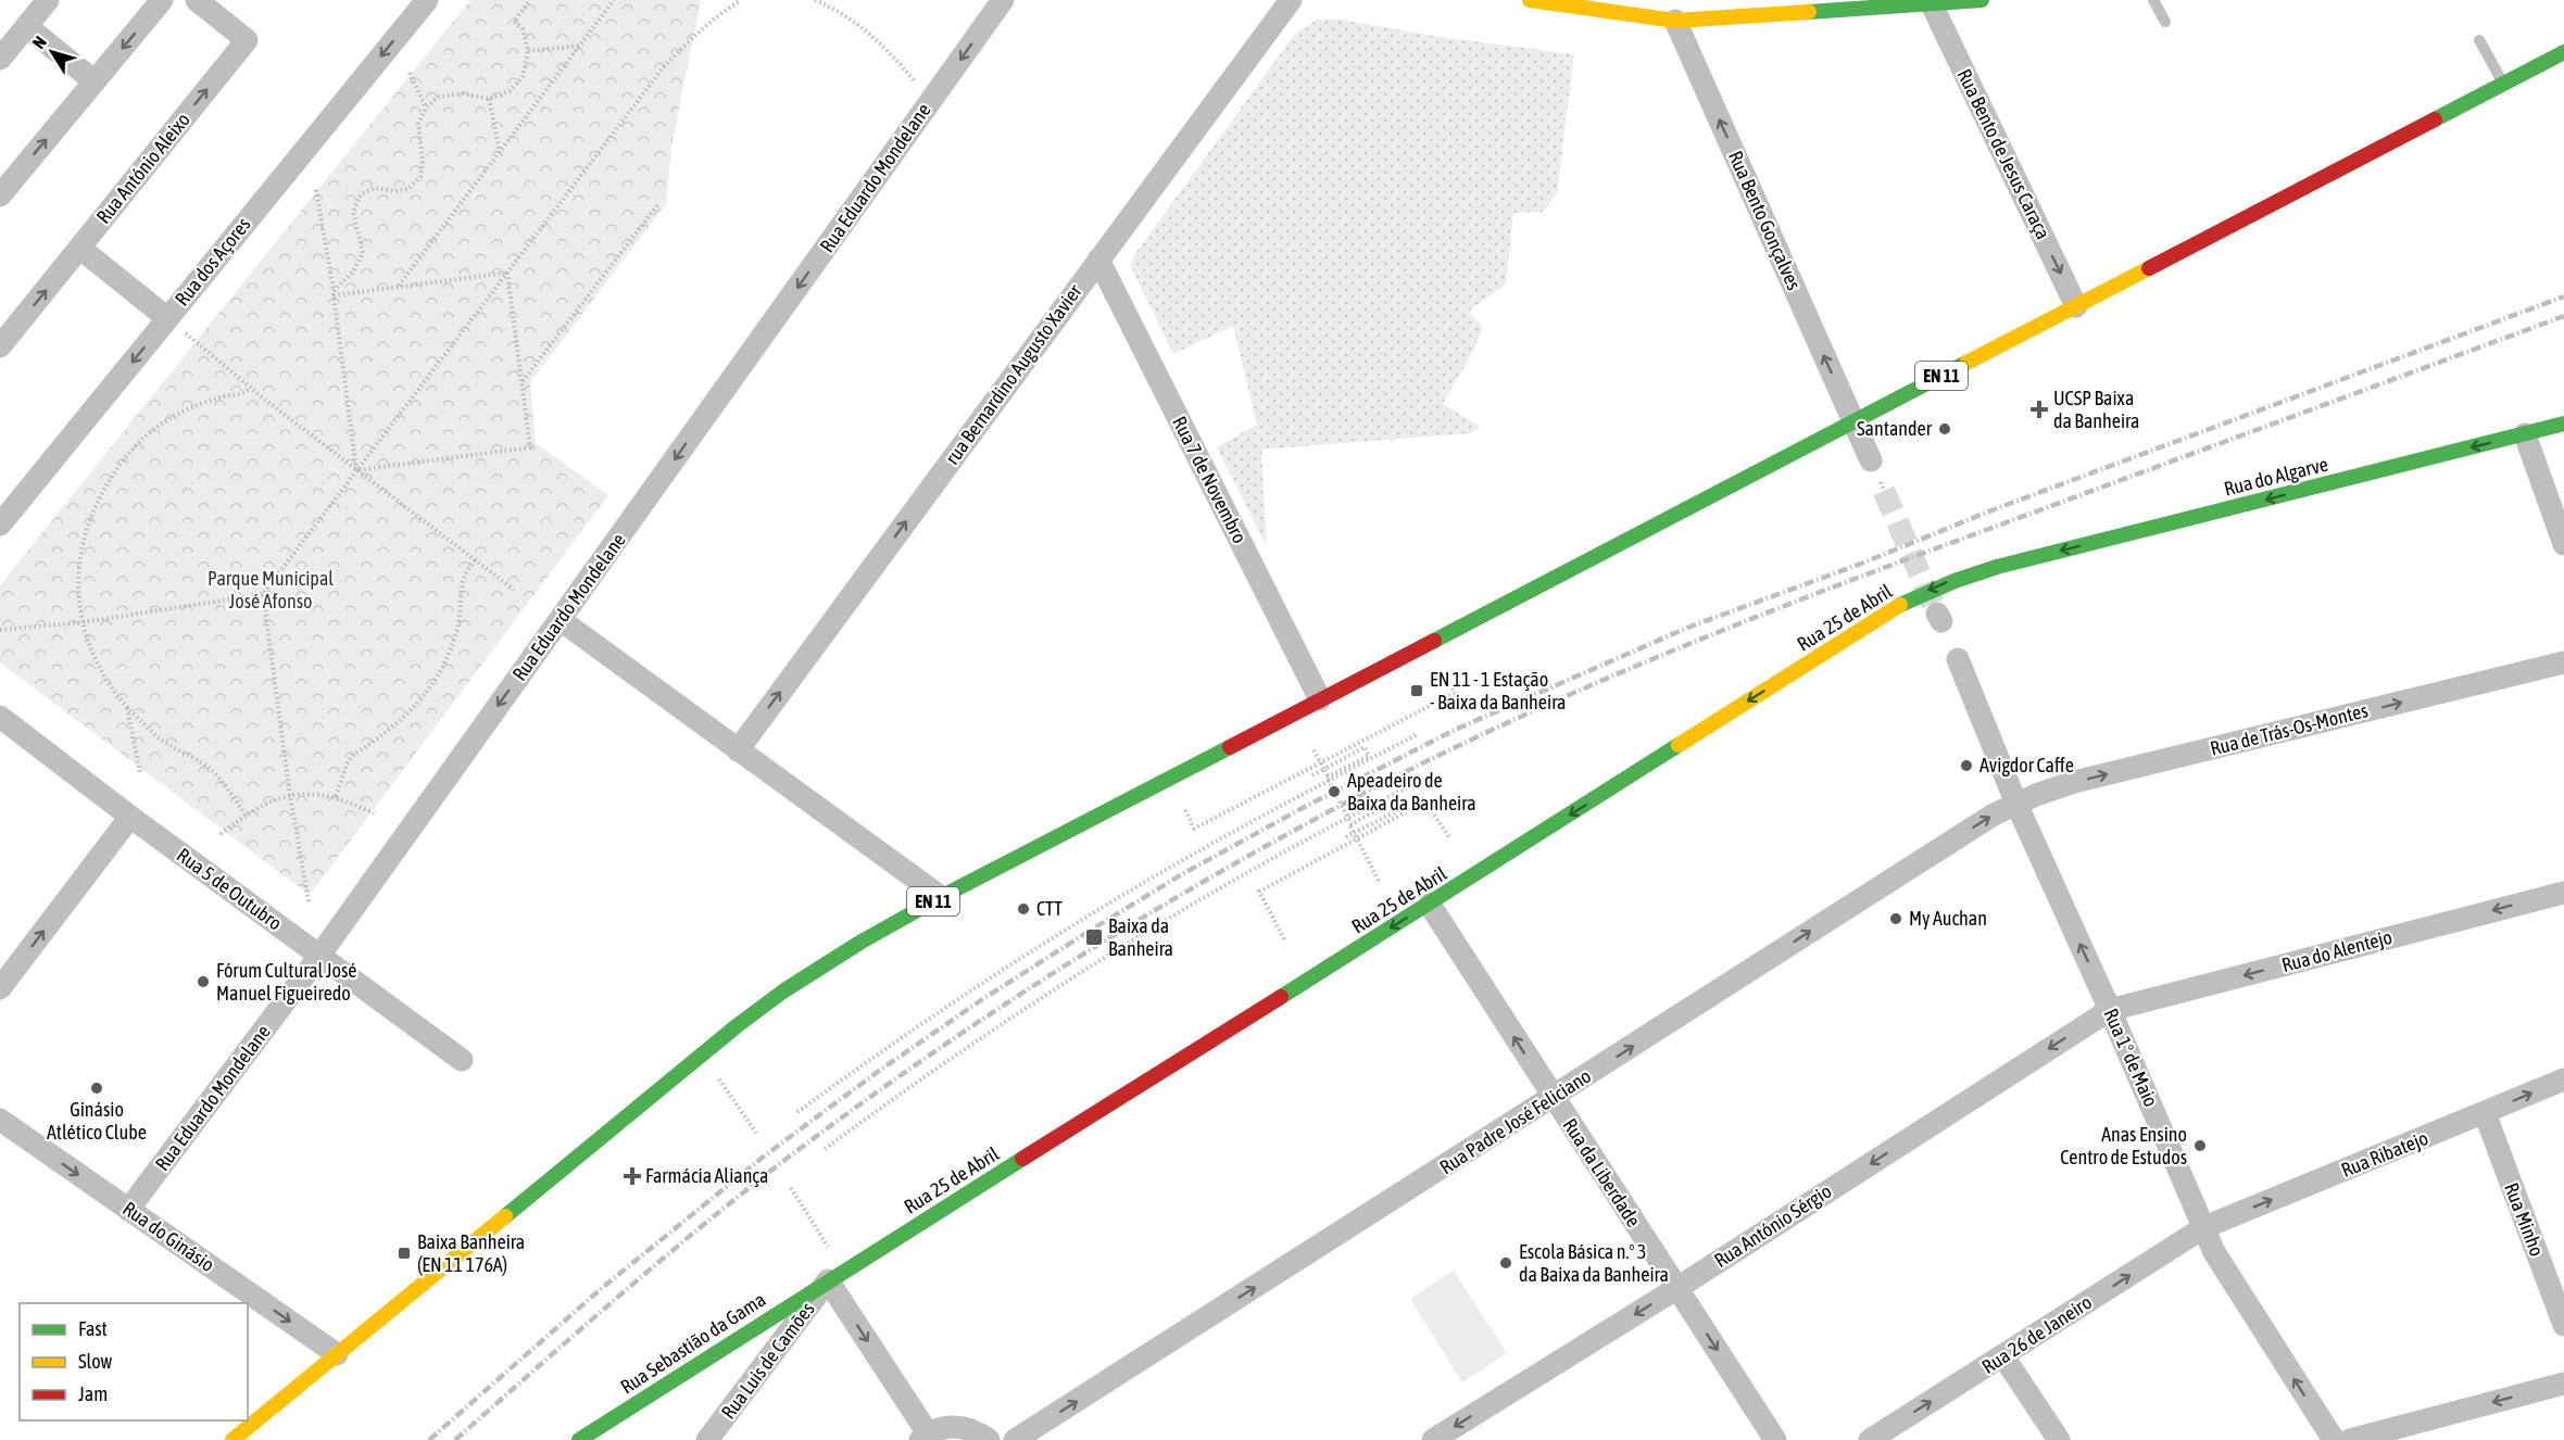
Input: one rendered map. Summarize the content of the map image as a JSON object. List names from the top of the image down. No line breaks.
{"streets":{"main road":["EN 11","Rua do Algarve","Rua 25 de Abril","Rua Sebastião da Gama"],"street":["Rua Bento de Jesus Caraça","Rua António Aleixo","Rua Eduardo Mondelane","Rua Bento Gonçalves","Rua dos Açores","rua Bernardino Augusto Xavier","Rua 7 de Novembro","Rua de Trás-Os-Montes","Rua 5 de Outubro","Rua do Alentejo","Rua 1º de Maio","Rua Padre José Feliciano","Rua Ribatejo","Rua da Liberdade","Rua Minho","Rua António Sérgio","Rua do Ginásio","Rua 26 de Janeiro","Rua Luis de Camões"]},"crossings":[["Rua Bento de Jesus Caraça","EN 11"],["Rua Eduardo Mondelane","Rua 5 de Outubro"],["Rua Eduardo Mondelane","Rua do Ginásio"],["Rua Bento Gonçalves","EN 11"],["rua Bernardino Augusto Xavier","Rua 7 de Novembro"],["EN 11","Rua 7 de Novembro"],["EN 11","Rua do Ginásio"],["Rua do Algarve","Rua 25 de Abril"],["Rua 25 de Abril","Rua da Liberdade"],["Rua 25 de Abril","Rua Sebastião da Gama"],["Rua 25 de Abril","Rua Luis de Camões"],["Rua de Trás-Os-Montes","Rua 1º de Maio"],["Rua de Trás-Os-Montes","Rua Padre José Feliciano"],["Rua do Alentejo","Rua 1º de Maio"],["Rua do Alentejo","Rua António Sérgio"],["Rua 1º de Maio","Rua Padre José Feliciano"],["Rua 1º de Maio","Rua Ribatejo"],["Rua 1º de Maio","Rua António Sérgio"],["Rua 1º de Maio","Rua 26 de Janeiro"],["Rua Padre José Feliciano","Rua da Liberdade"],["Rua Ribatejo","Rua Minho"],["Rua Ribatejo","Rua 26 de Janeiro"],["Rua da Liberdade","Rua António Sérgio"],["Rua Sebastião da Gama","Rua Luis de Camões"]],"one_way":["Rua Bento de Jesus Caraça","Rua Eduardo Mondelane","Rua Bento Gonçalves","Rua dos Açores","rua Bernardino Augusto Xavier","Rua do Algarve","Rua 25 de Abril","Rua de Trás-Os-Montes","Rua do Alentejo","Rua 1º de Maio","Rua Padre José Feliciano","Rua Ribatejo","Rua António Sérgio","Rua do Ginásio","Rua 26 de Janeiro"],"parks":["Parque Municipal José Afonso"],"places":{"health":["UCSP Baixa da Banheira","Farmácia Aliança"],"other":["Santander","Avigdor Caffe","Apeadeiro de Baixa da Banheira","CTT","My Auchan","Fórum Cultural José Manuel Figueiredo","Ginásio Atlético Clube","Anas Ensino Centro de Estudos","Escola Básica n.º 3 da Baixa da Banheira"],"transit":["EN 11 - 1 Estação - Baixa da Banheira","Baixa da Banheira","Baixa Banheira (EN 11 176A)"]},"legend":["Fast","Slow","Jam"],"north":"top left"}
